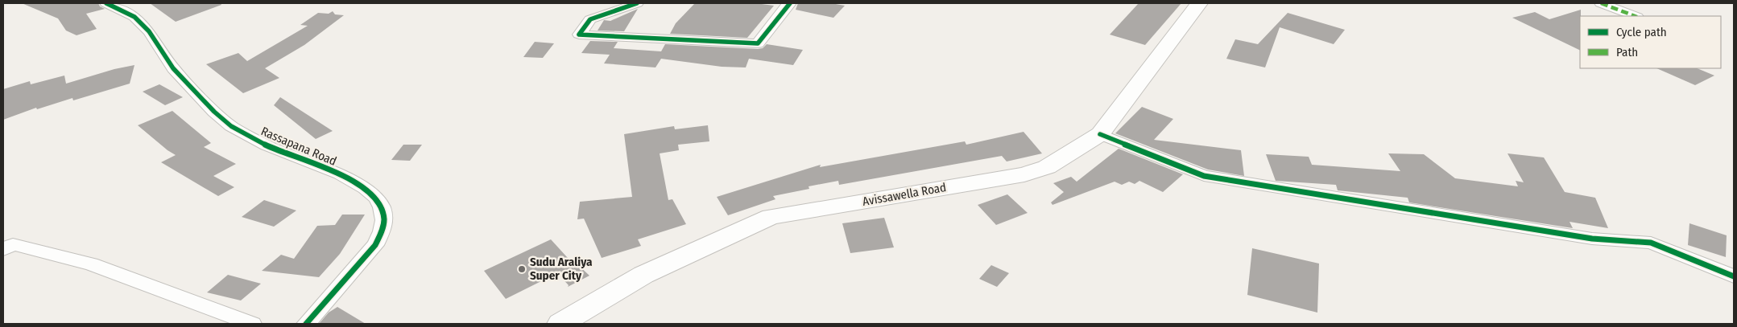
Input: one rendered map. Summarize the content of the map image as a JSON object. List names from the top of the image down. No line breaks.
{"streets":{"main road":["Avissawella Road"],"street":["Rassapana Road"]},"places":["Sudu Araliya Super City"],"legend":["Cycle path","Path"]}
